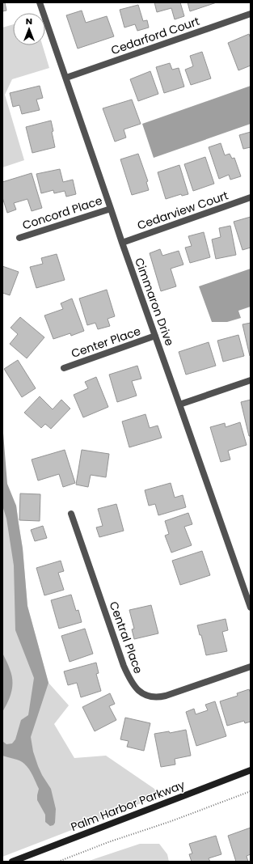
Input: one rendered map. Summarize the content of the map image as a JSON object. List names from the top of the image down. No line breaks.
{"streets":{"street":["Cedarford Court","Cedarview Court","Concord Place","Cimmaron Drive","Center Place","Central Place","Palm Harbor Parkway"]},"crossings":[["Cedarford Court","Cimmaron Drive"],["Cedarview Court","Cimmaron Drive"],["Concord Place","Cimmaron Drive"],["Cimmaron Drive","Center Place"]],"north":"top"}
